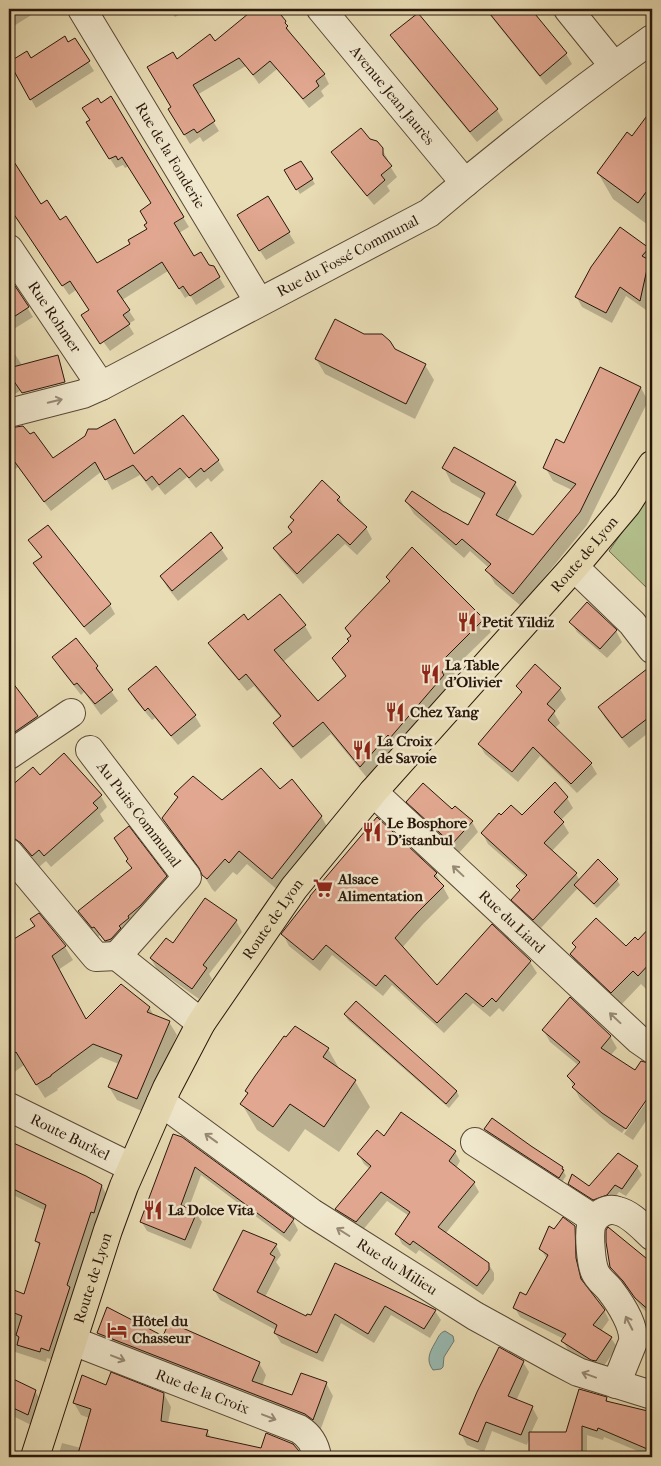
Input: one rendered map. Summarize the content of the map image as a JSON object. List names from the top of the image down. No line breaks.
{"streets":{"main road":["Route de Lyon"],"street":["Avenue Jean Jaurès","Rue de la Fonderie","Rue du Fossé Communal","Rue Rohmer","Au Puits Communal","Rue du Liard","Route Burkel","Rue du Milieu","Rue de la Croix"]},"crossings":[["Avenue Jean Jaurès","Rue du Fossé Communal"],["Rue de la Fonderie","Rue du Fossé Communal"],["Rue du Fossé Communal","Rue Rohmer"],["Route de Lyon","Rue du Liard"],["Route de Lyon","Route Burkel"],["Route de Lyon","Rue du Milieu"],["Route de Lyon","Rue de la Croix"]],"one_way":["Rue du Liard","Rue du Milieu","Rue de la Croix"],"places":{"restaurant":["Petit Yildiz","La Table d'Olivier","Chez Yang","La Croix de Savoie","Le Bosphore D'istanbul","La Dolce Vita"],"supermarket":["Alsace Alimentation"],"hotel":["Hôtel du Chasseur"]}}
